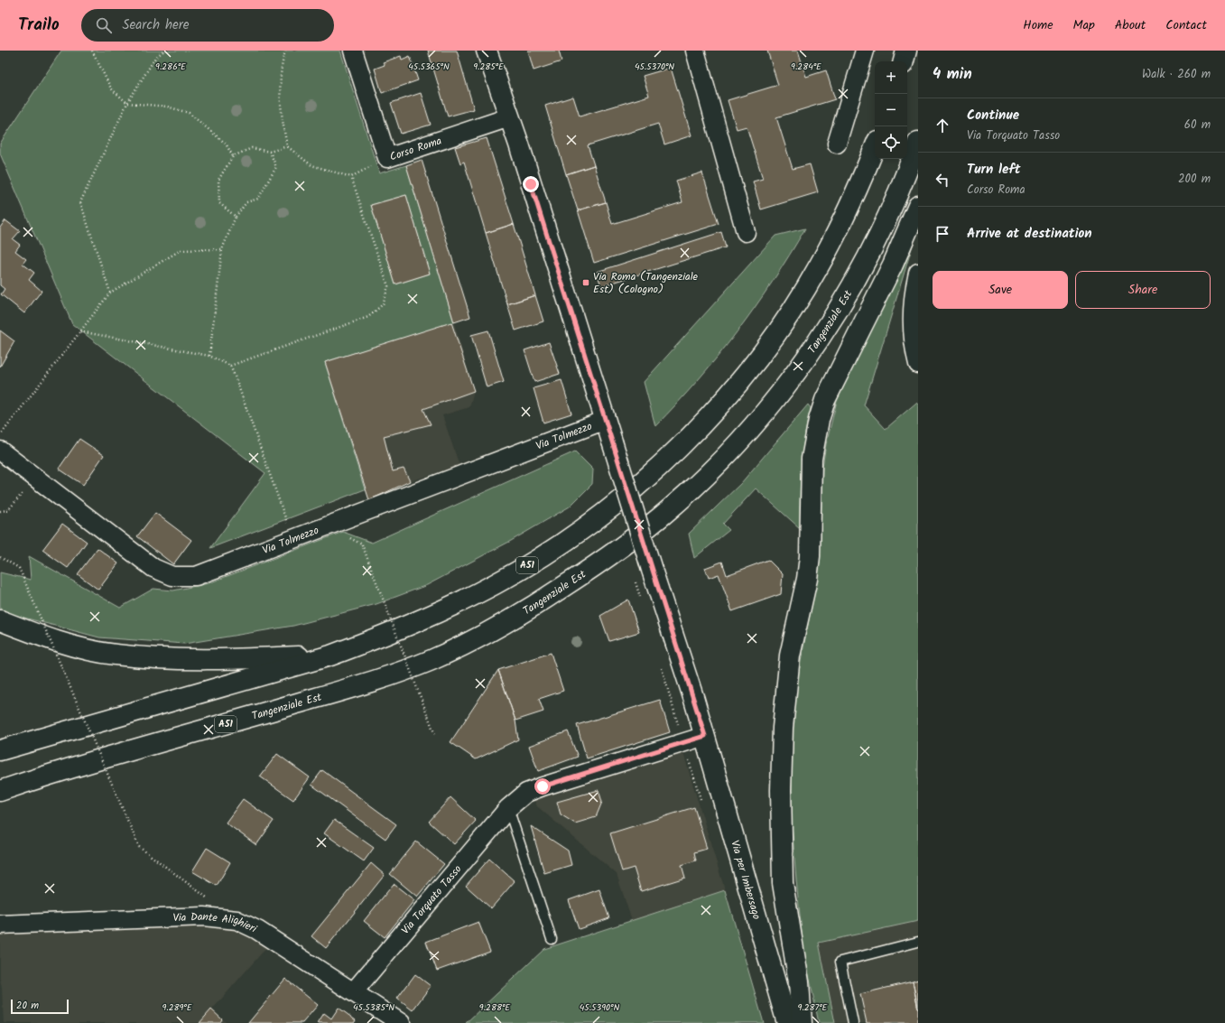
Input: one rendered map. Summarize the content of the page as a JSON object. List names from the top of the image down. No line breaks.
{"streets":{"main road":["Tangenziale Est","A51","Via per Imbersago"],"street":["Corso Roma","Via Tolmezzo","Via Torquato Tasso","Via Dante Alighieri"]},"crossings":[["Via per Imbersago","Via Torquato Tasso"],["Via Torquato Tasso","Via Dante Alighieri"]],"places":{"transit":["Via Roma (Tangenziale Est) (Cologno)"]},"scale_bar":"20 m","page":{"header":"Trailo","search":"Search here","nav":["Home","Map","About","Contact"],"heading":["4 min","Walk · 260 m"],"map_buttons":["+","−"],"list":[["Continue","Via Torquato Tasso","60 m"],["Turn left","Corso Roma","200 m"],"Arrive at destination"],"buttons":["Save","Share"],"scale":"20 m"},"coordinates":["9.286°E","45.5365°N","9.285°E","45.5370°N","9.284°E","9.289°E","45.5385°N","9.288°E","45.5390°N","9.287°E"]}
